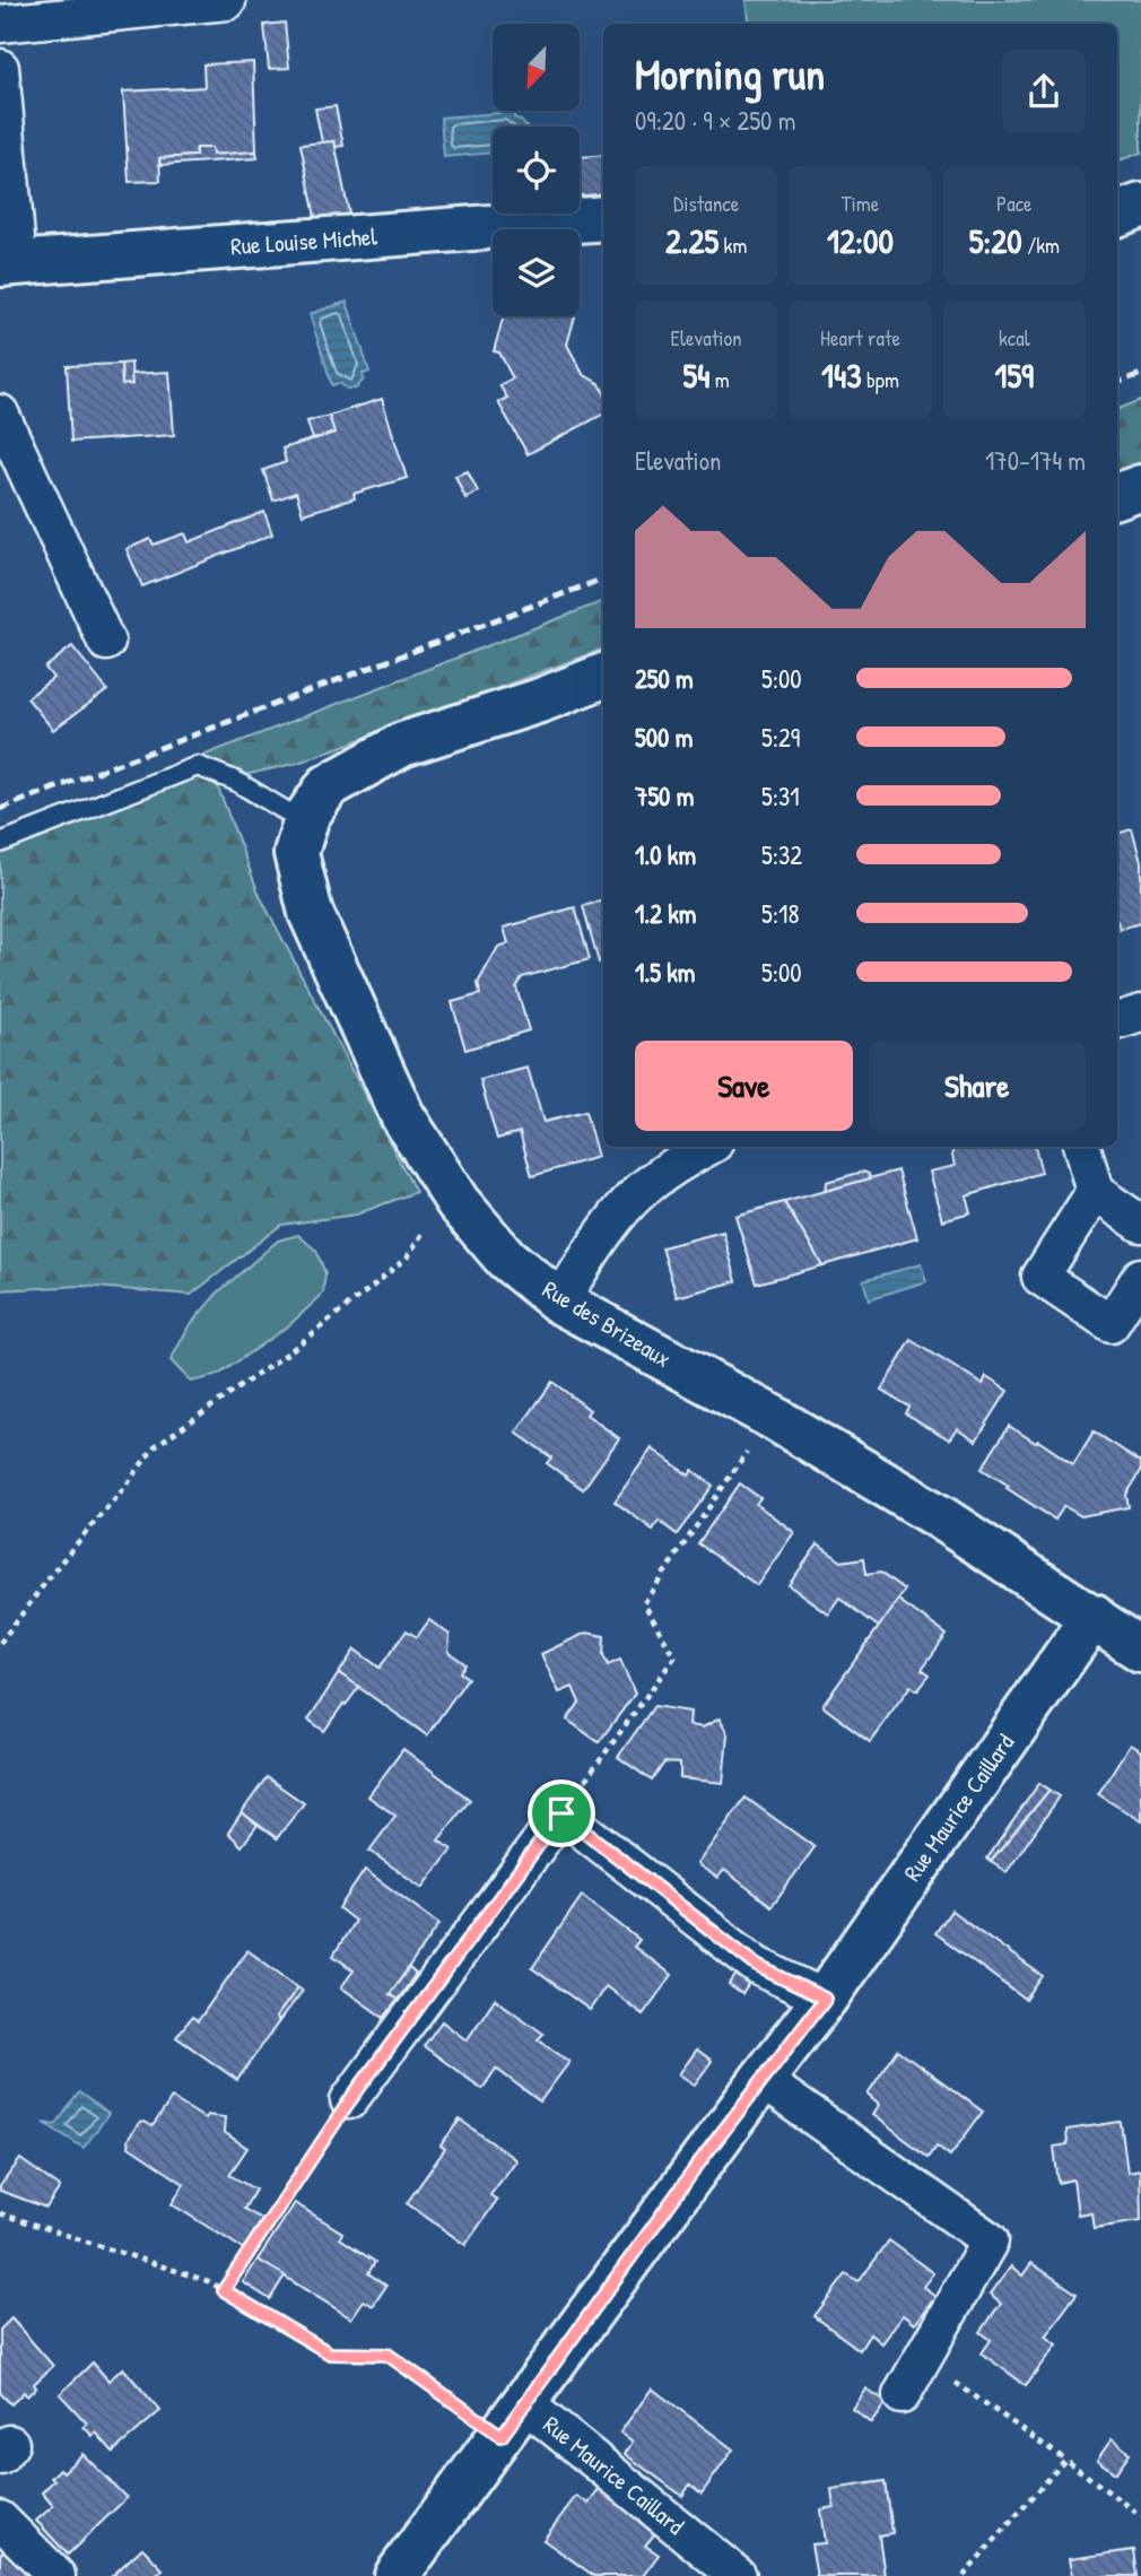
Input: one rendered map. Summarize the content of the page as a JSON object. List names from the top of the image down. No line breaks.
{"streets":{"street":["Rue Louise Michel","Rue des Brizeaux","Rue Maurice Caillard"]},"crossings":[["Rue des Brizeaux","Rue Maurice Caillard"]],"north":"bottom left","page":{"heading":["Morning run","09:20 · 9 × 250 m"],"stats":[["Distance","2.25 km"],["Time","12:00"],["Pace","5:20 /km"],["Elevation","54 m"],["Heart rate","143 bpm"],["kcal","159"]],"chart":["Elevation","170–174 m"],"list":[{"name":"250 m","note":"5:00"},{"name":"500 m","note":"5:29"},{"name":"750 m","note":"5:31"},{"name":"1.0 km","note":"5:32"},{"name":"1.2 km","note":"5:18"},{"name":"1.5 km","note":"5:00"}],"buttons":["Save","Share"]}}
